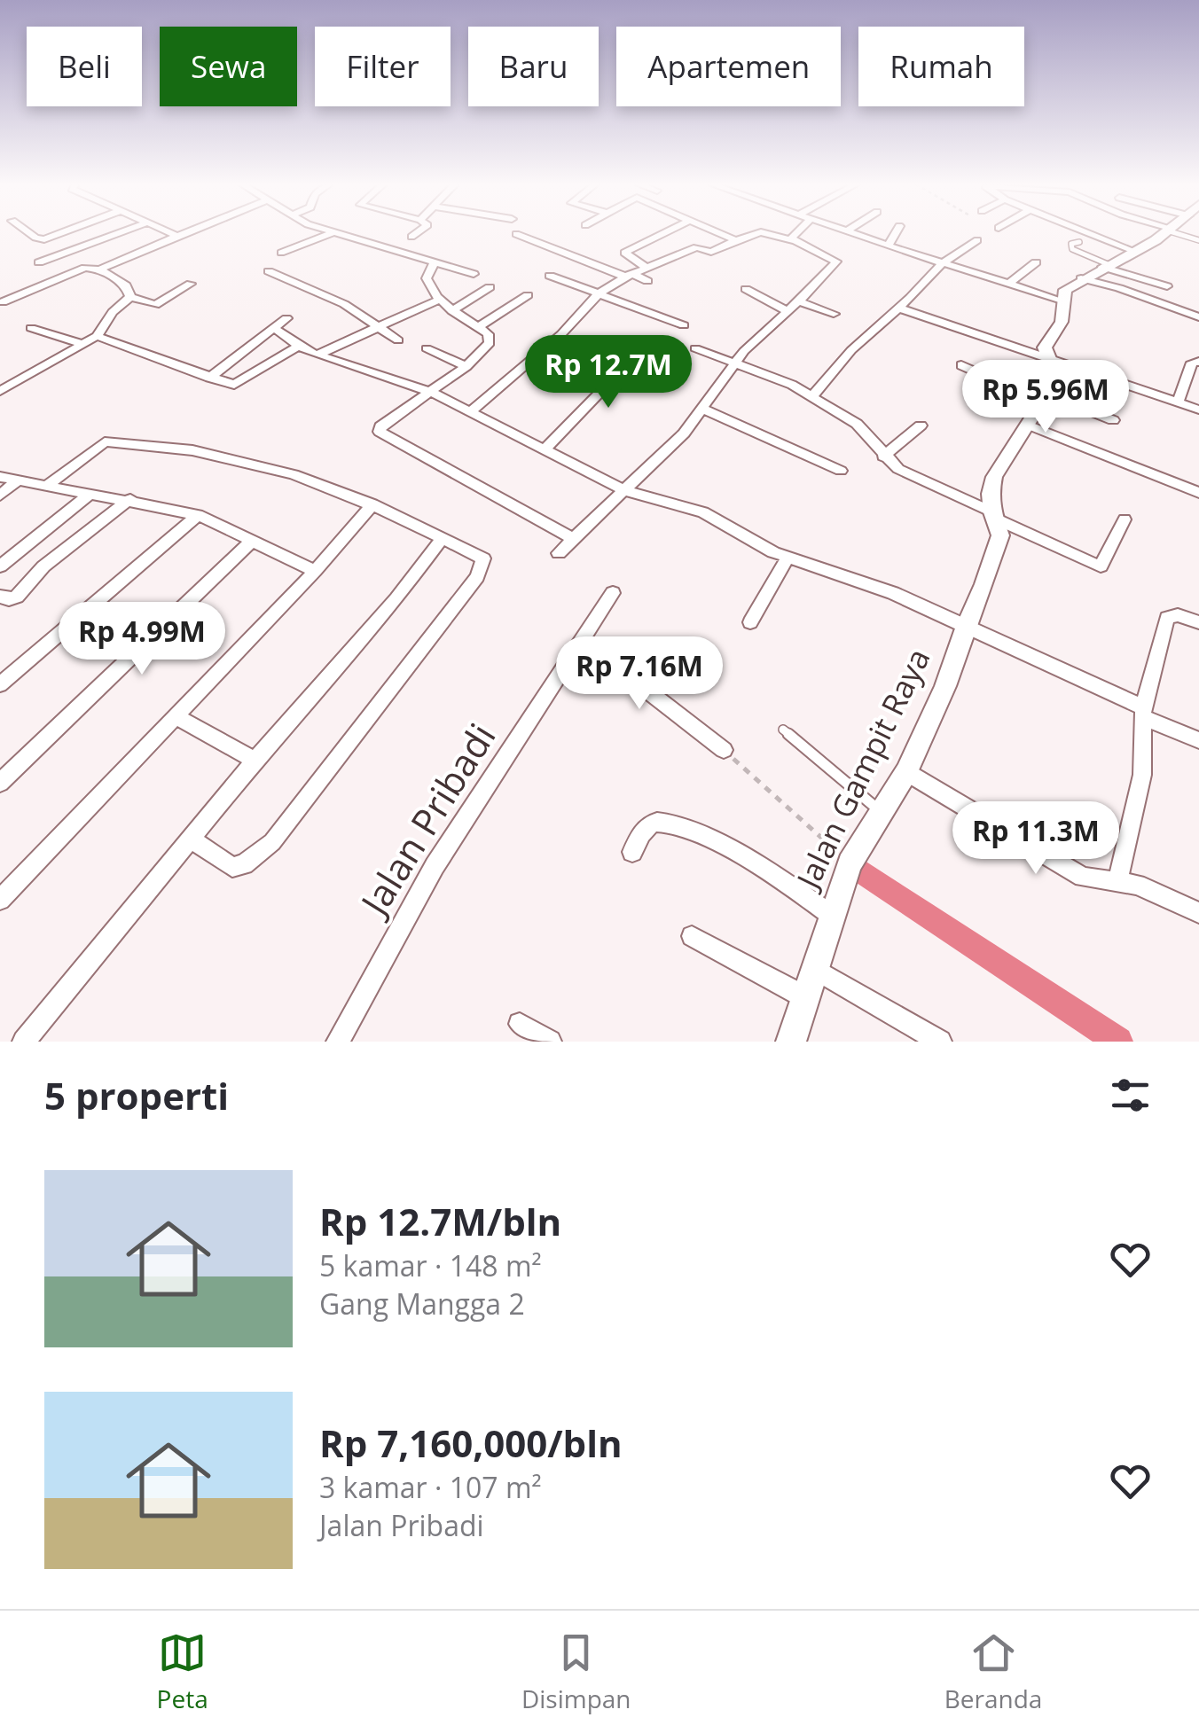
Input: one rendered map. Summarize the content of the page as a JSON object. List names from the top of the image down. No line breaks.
{"streets":{"street":["Jalan Gampit Raya","Jalan Pribadi"]},"page":{"chip":["Beli","Sewa","Filter","Baru","Apartemen","Rumah"],"price":["Rp 12.7M","Rp 5.96M","Rp 4.99M","Rp 7.16M","Rp 11.3M"],"heading":"5 properti","list":[{"name":"Rp 12.7M/bln","note":"5 kamar · 148 m² · Gang Mangga 2"},{"name":"Rp 7,160,000/bln","note":"3 kamar · 107 m² · Jalan Pribadi"}],"tabs":["Peta","Disimpan","Beranda"]}}
